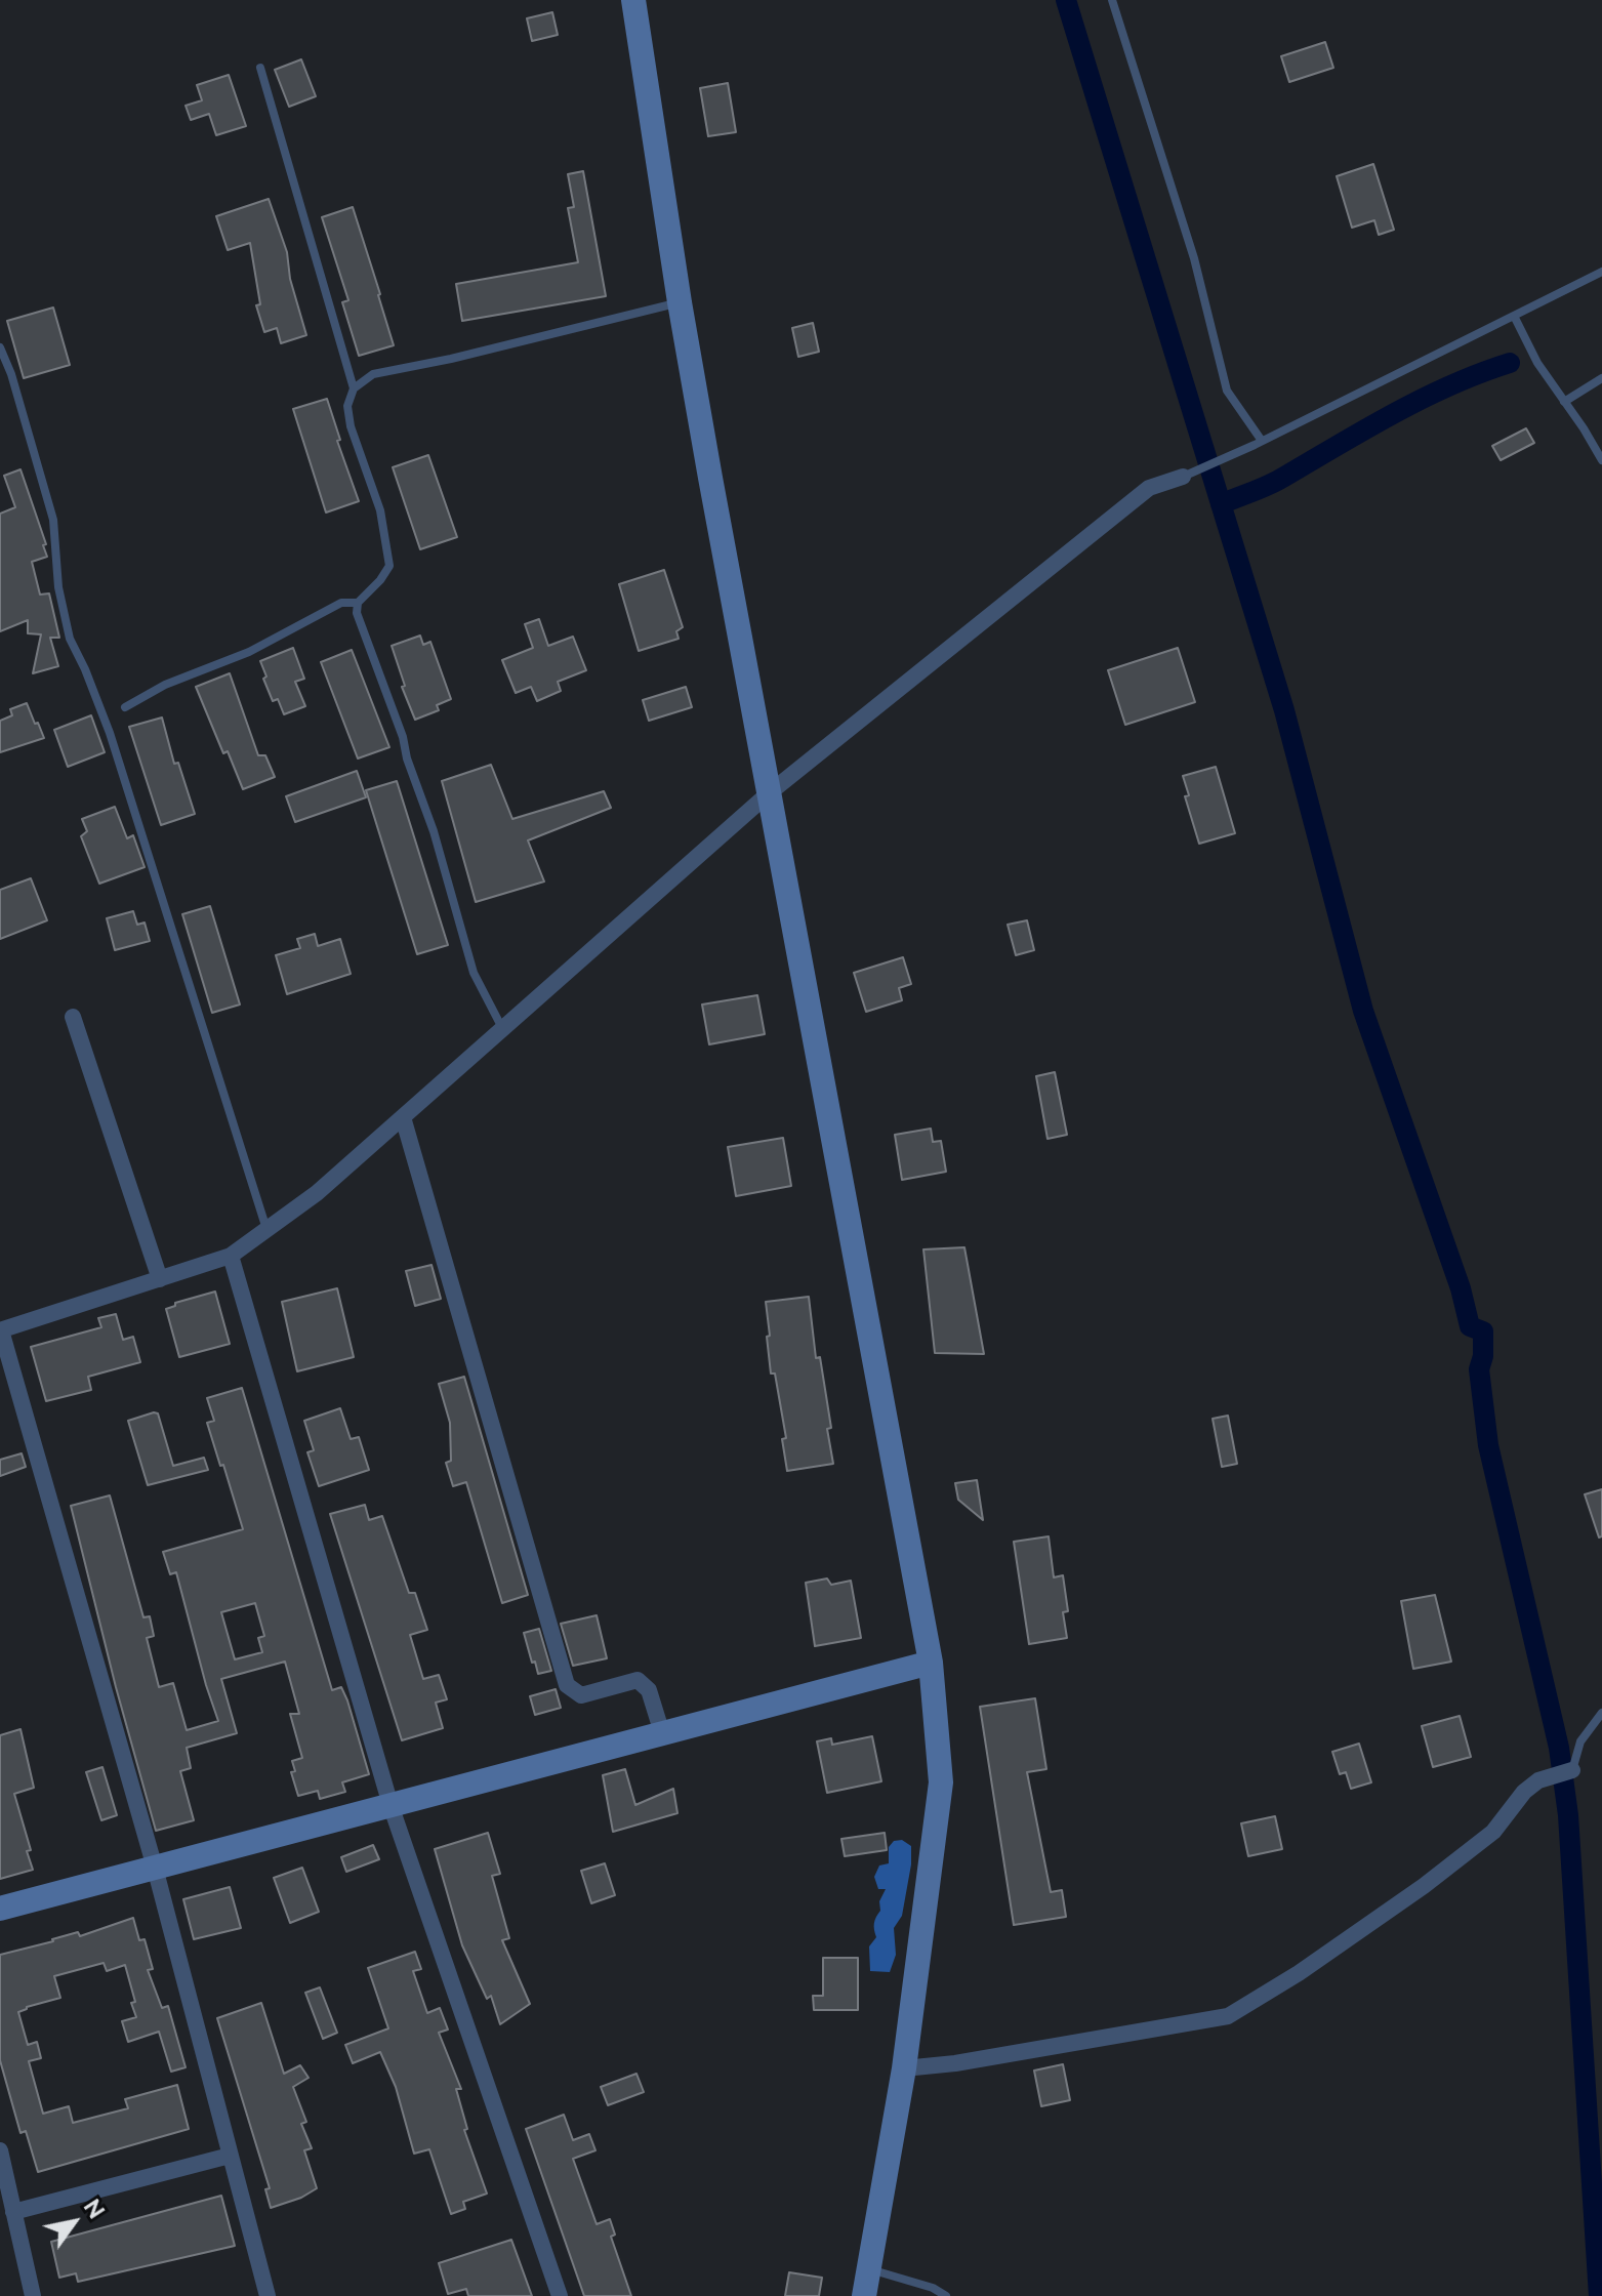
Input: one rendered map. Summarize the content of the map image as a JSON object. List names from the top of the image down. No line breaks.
{"north":"top right"}
